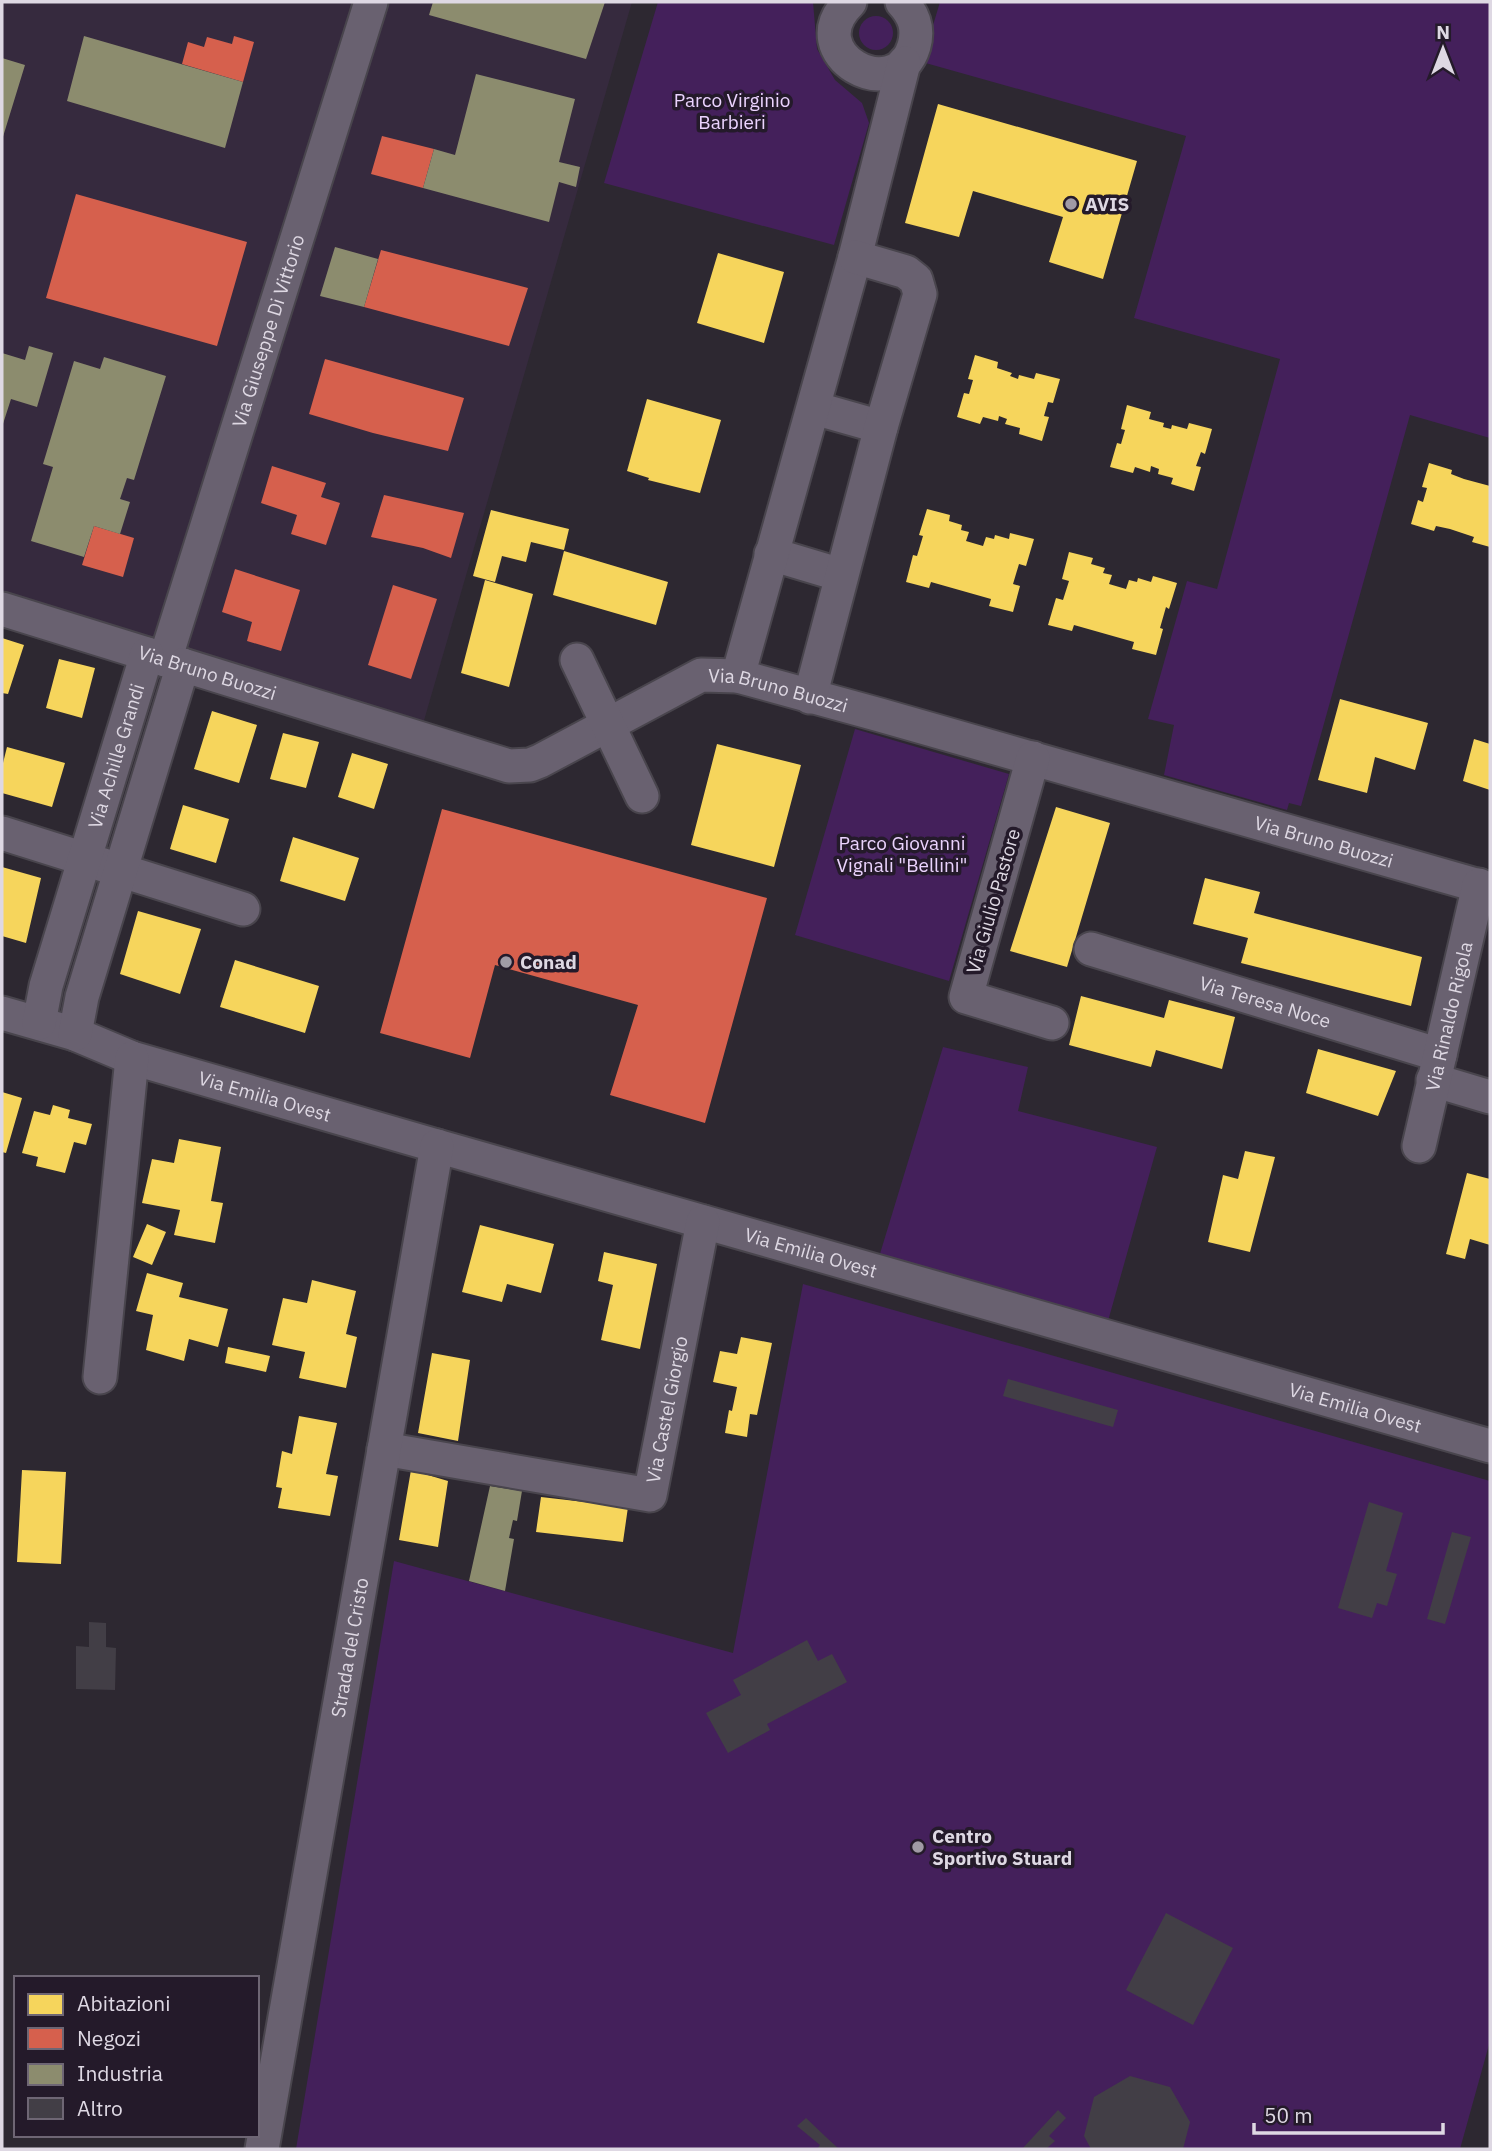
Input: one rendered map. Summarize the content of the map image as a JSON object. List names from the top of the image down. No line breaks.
{"streets":{"street":["Via Giuseppe Di Vittorio","Via Bruno Buozzi","Via Achille Grandi","Via Giulio Pastore","Via Teresa Noce","Via Rinaldo Rigola","Via Emilia Ovest","Via Castel Giorgio","Strada del Cristo"]},"crossings":[["Via Giuseppe Di Vittorio","Via Bruno Buozzi"],["Via Giuseppe Di Vittorio","Via Achille Grandi"],["Via Bruno Buozzi","Via Achille Grandi"],["Via Bruno Buozzi","Via Giulio Pastore"],["Via Bruno Buozzi","Via Rinaldo Rigola"],["Via Achille Grandi","Via Emilia Ovest"],["Via Teresa Noce","Via Rinaldo Rigola"],["Via Emilia Ovest","Via Castel Giorgio"],["Via Emilia Ovest","Strada del Cristo"],["Via Castel Giorgio","Strada del Cristo"]],"parks":["Parco Virginio Barbieri","Parco Giovanni Vignali \"Bellini\""],"places":["AVIS","Conad","Centro Sportivo Stuard"],"legend":["Abitazioni","Negozi","Industria","Altro"],"scale_bar":"50 m","north":"top"}
